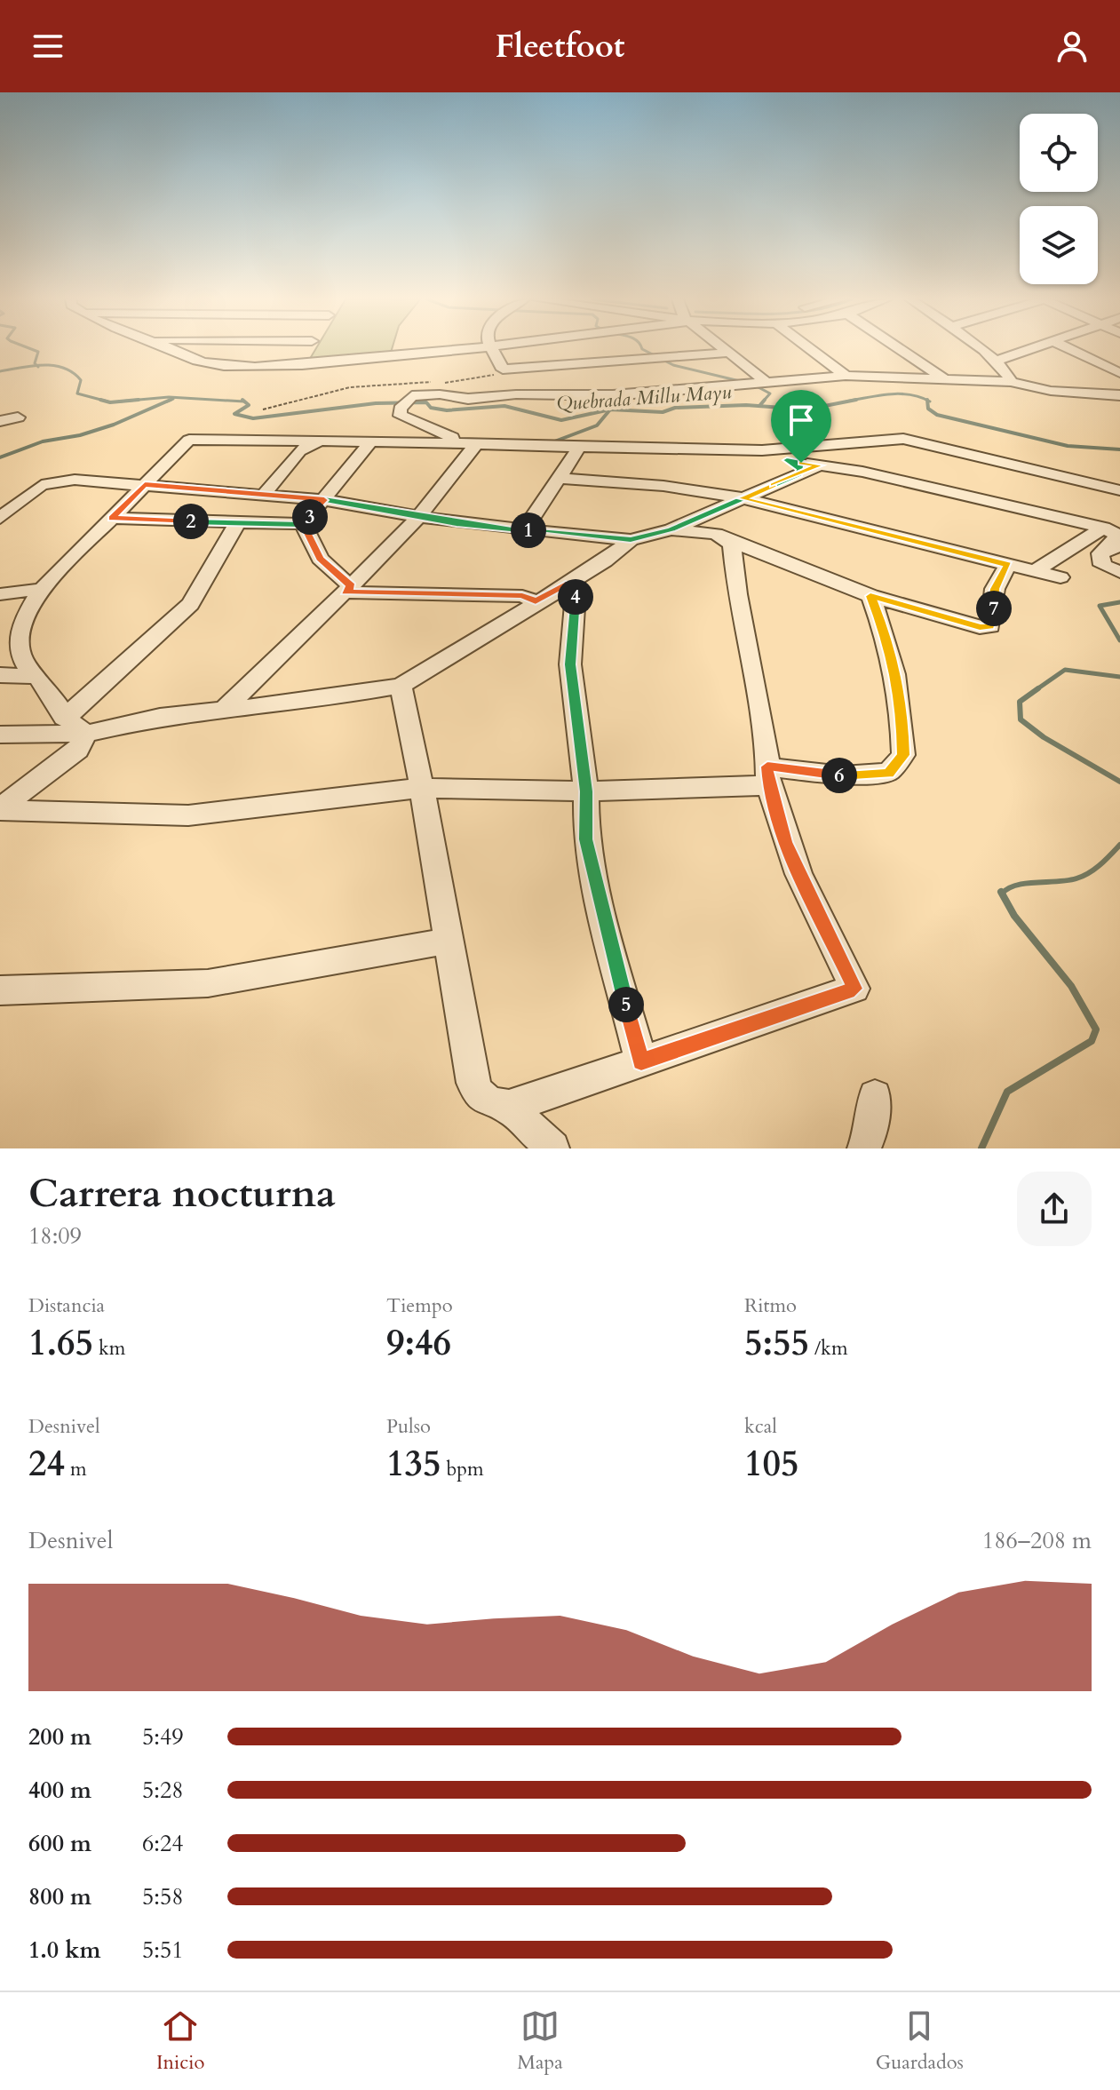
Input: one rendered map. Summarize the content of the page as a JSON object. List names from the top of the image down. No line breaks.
{"water":["Quebrada Millu Mayu"],"page":{"header":"Fleetfoot","pins":["3","2","1","4","7","6","5"],"heading":["Carrera nocturna","18:09"],"stats":[["Distancia","1.65 km"],["Tiempo","9:46"],["Ritmo","5:55 /km"],["Desnivel","24 m"],["Pulso","135 bpm"],["kcal","105"]],"chart":["Desnivel","186–208 m"],"list":[{"name":"200 m","note":"5:49"},{"name":"400 m","note":"5:28"},{"name":"600 m","note":"6:24"},{"name":"800 m","note":"5:58"},{"name":"1.0 km","note":"5:51"}],"tabs":["Inicio","Mapa","Guardados"]}}
